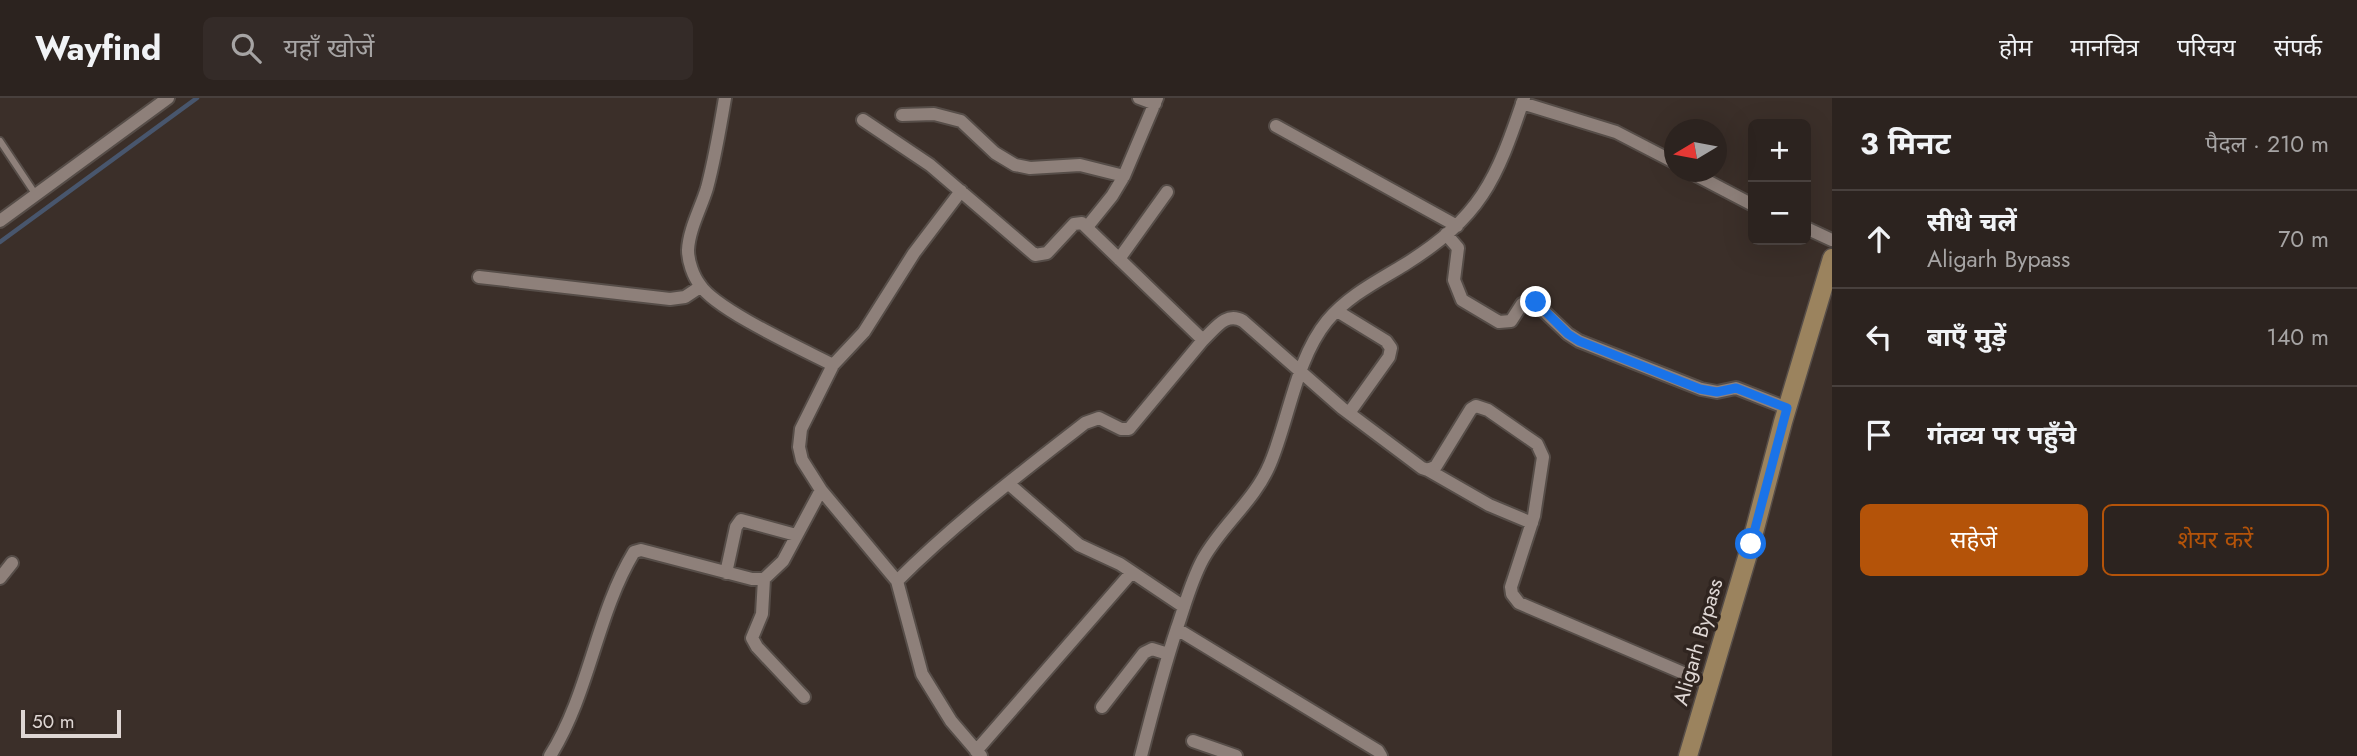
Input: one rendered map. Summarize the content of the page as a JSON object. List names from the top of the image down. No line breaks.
{"streets":{"main road":["Aligarh Bypass"]},"scale_bar":"50 m","north":"left","page":{"header":"Wayfind","search":"यहाँ खोजें","nav":["होम","मानचित्र","परिचय","संपर्क"],"heading":["3 मिनट","पैदल · 210 m"],"map_buttons":["+","−"],"list":[["सीधे चलें","Aligarh Bypass","70 m"],["बाएँ मुड़ें","140 m"],"गंतव्य पर पहुँचे"],"buttons":["सहेजें","शेयर करें"],"scale":"50 m"}}
